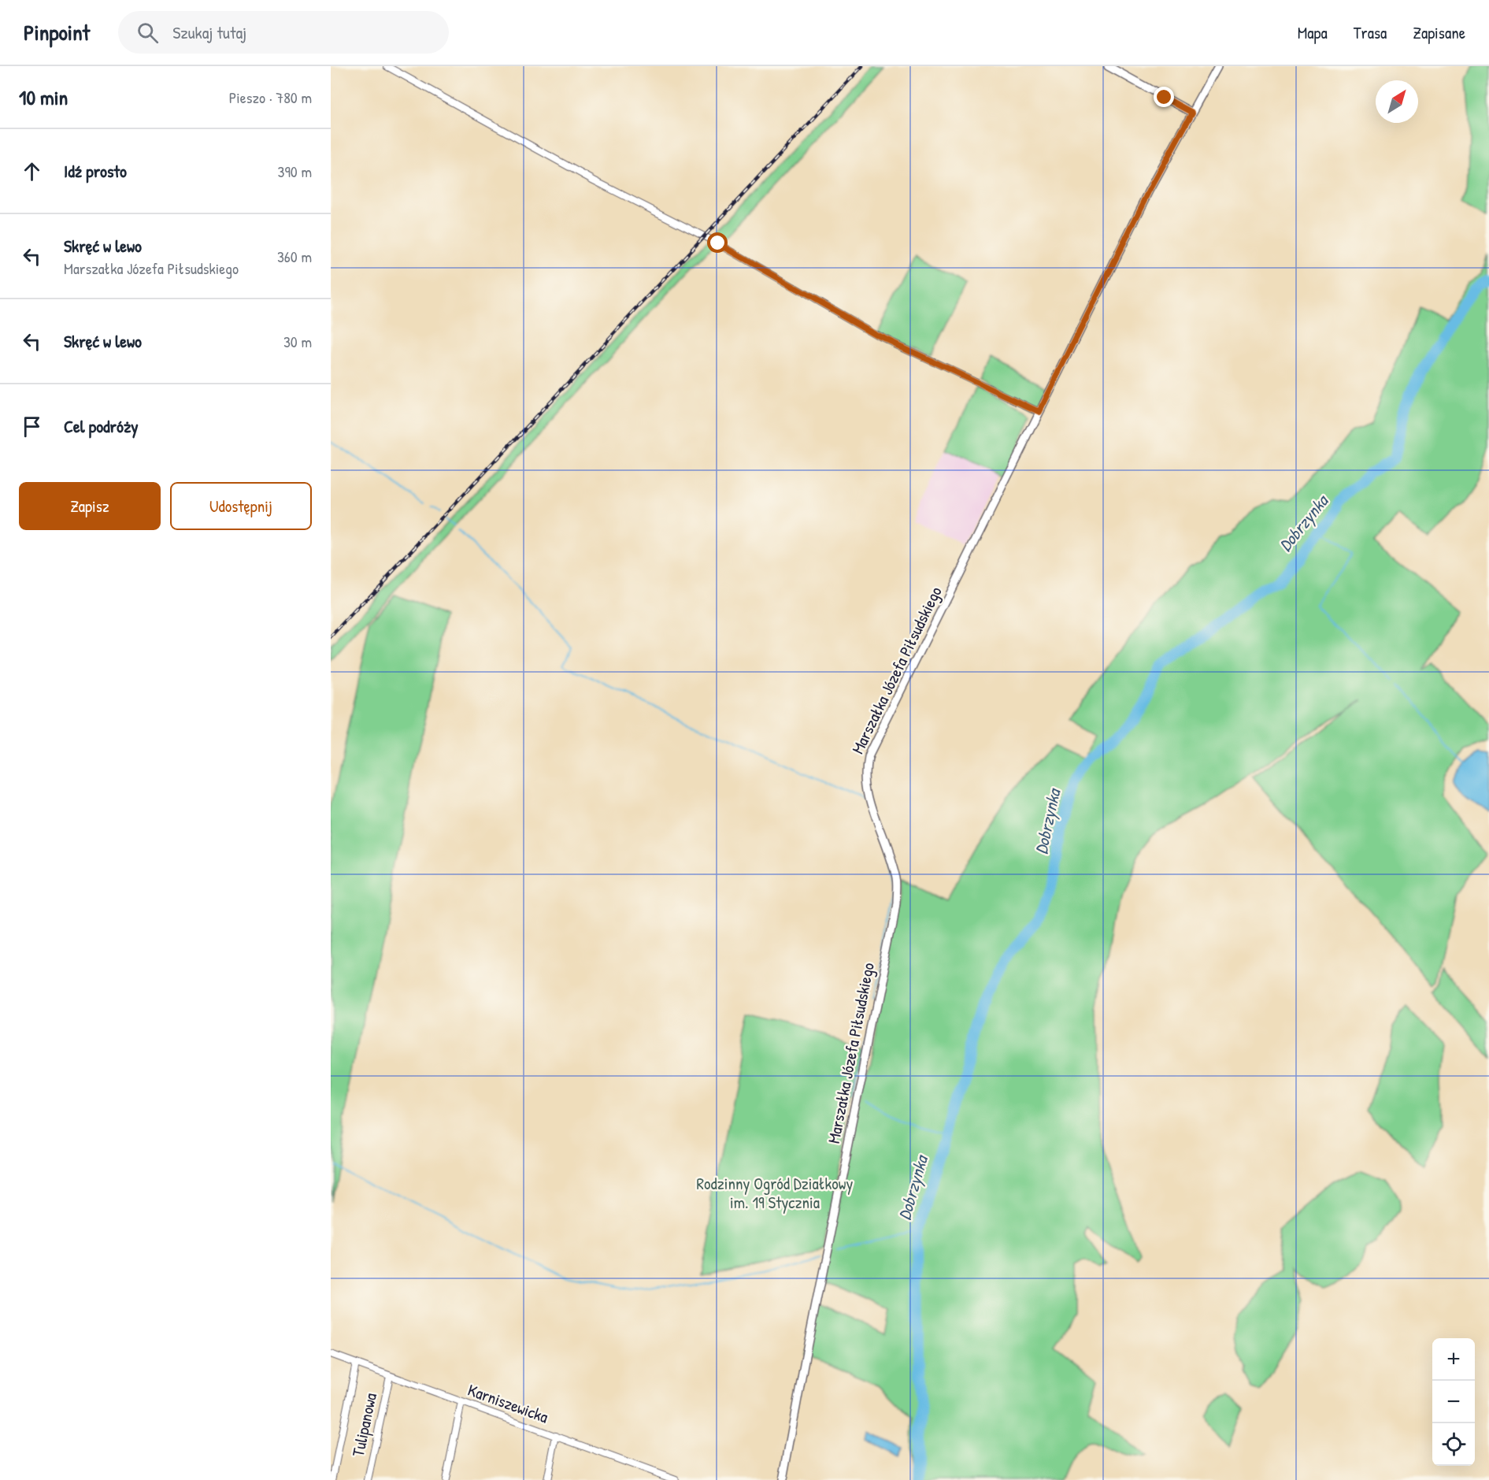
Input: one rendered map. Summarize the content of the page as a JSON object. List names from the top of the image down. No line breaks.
{"streets":{"street":["Marszałka Józefa Piłsudskiego","Karniszewicka","Tulipanowa"]},"crossings":[["Karniszewicka","Tulipanowa"]],"water":["Dobrzynka"],"parks":["Rodzinny Ogród Działkowy im. 19 Stycznia"],"north":"top right","page":{"header":"Pinpoint","search":"Szukaj tutaj","nav":["Mapa","Trasa","Zapisane"],"heading":["10 min","Pieszo · 780 m"],"list":[["Idź prosto","390 m"],["Skręć w lewo","Marszałka Józefa Piłsudskiego","360 m"],["Skręć w lewo","30 m"],"Cel podróży"],"buttons":["Zapisz","Udostępnij"],"map_buttons":["+","−"]}}
